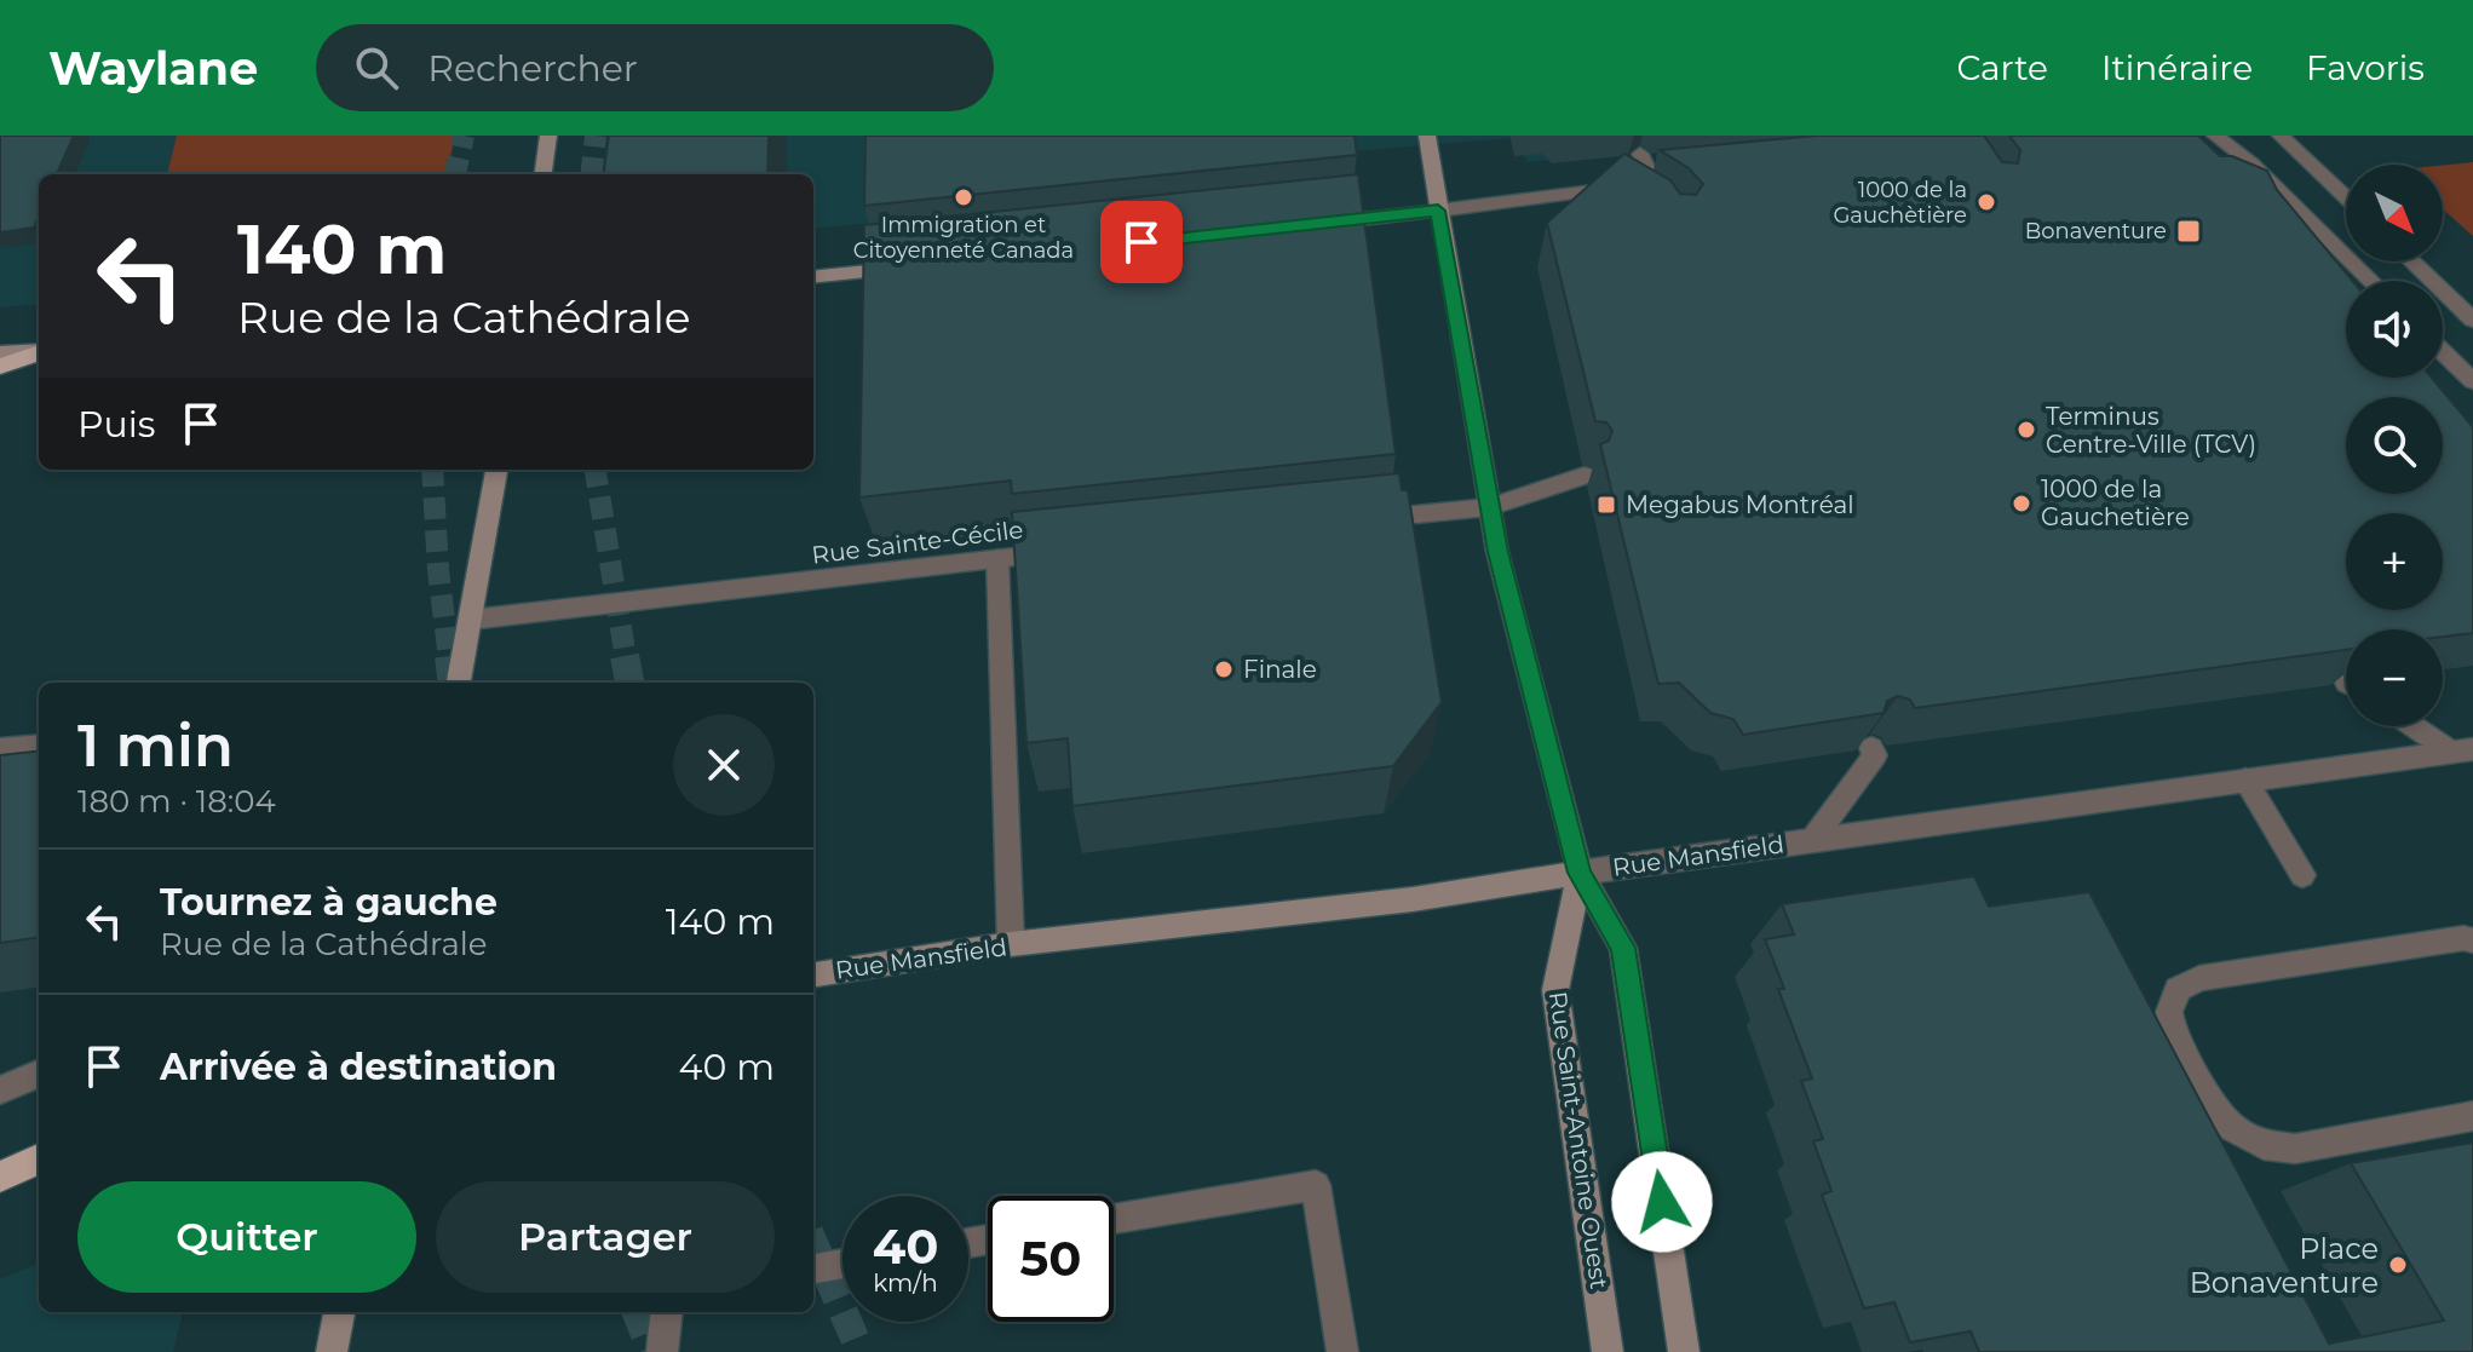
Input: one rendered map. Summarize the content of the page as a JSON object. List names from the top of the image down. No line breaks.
{"streets":{"main road":["Rue Mansfield","Rue Saint-Antoine Ouest"],"street":["Rue Sainte-Cécile"]},"crossings":[["Rue Mansfield","Rue Saint-Antoine Ouest"]],"places":{"other":["Immigration et Citoyenneté Canada","1000 de la Gauchètière","Terminus Centre-Ville (TCV)","1000 de la Gauchetière","Finale","Place Bonaventure"],"transit":["Bonaventure","Megabus Montréal"]},"north":"bottom right","page":{"header":"Waylane","search":"Rechercher","nav":["Carte","Itinéraire","Favoris"],"map_buttons":["+","−"],"turn":["140 m","Rue de la Cathédrale"],"then":"Puis","heading":["1 min","180 m · 18:04"],"list":[{"name":"Tournez à gauche","note":"Rue de la Cathédrale","value":"140 m"},{"name":"Arrivée à destination","value":"40 m"}],"buttons":["Quitter","Partager"],"speed":"40 km/h","limit":"50"}}
